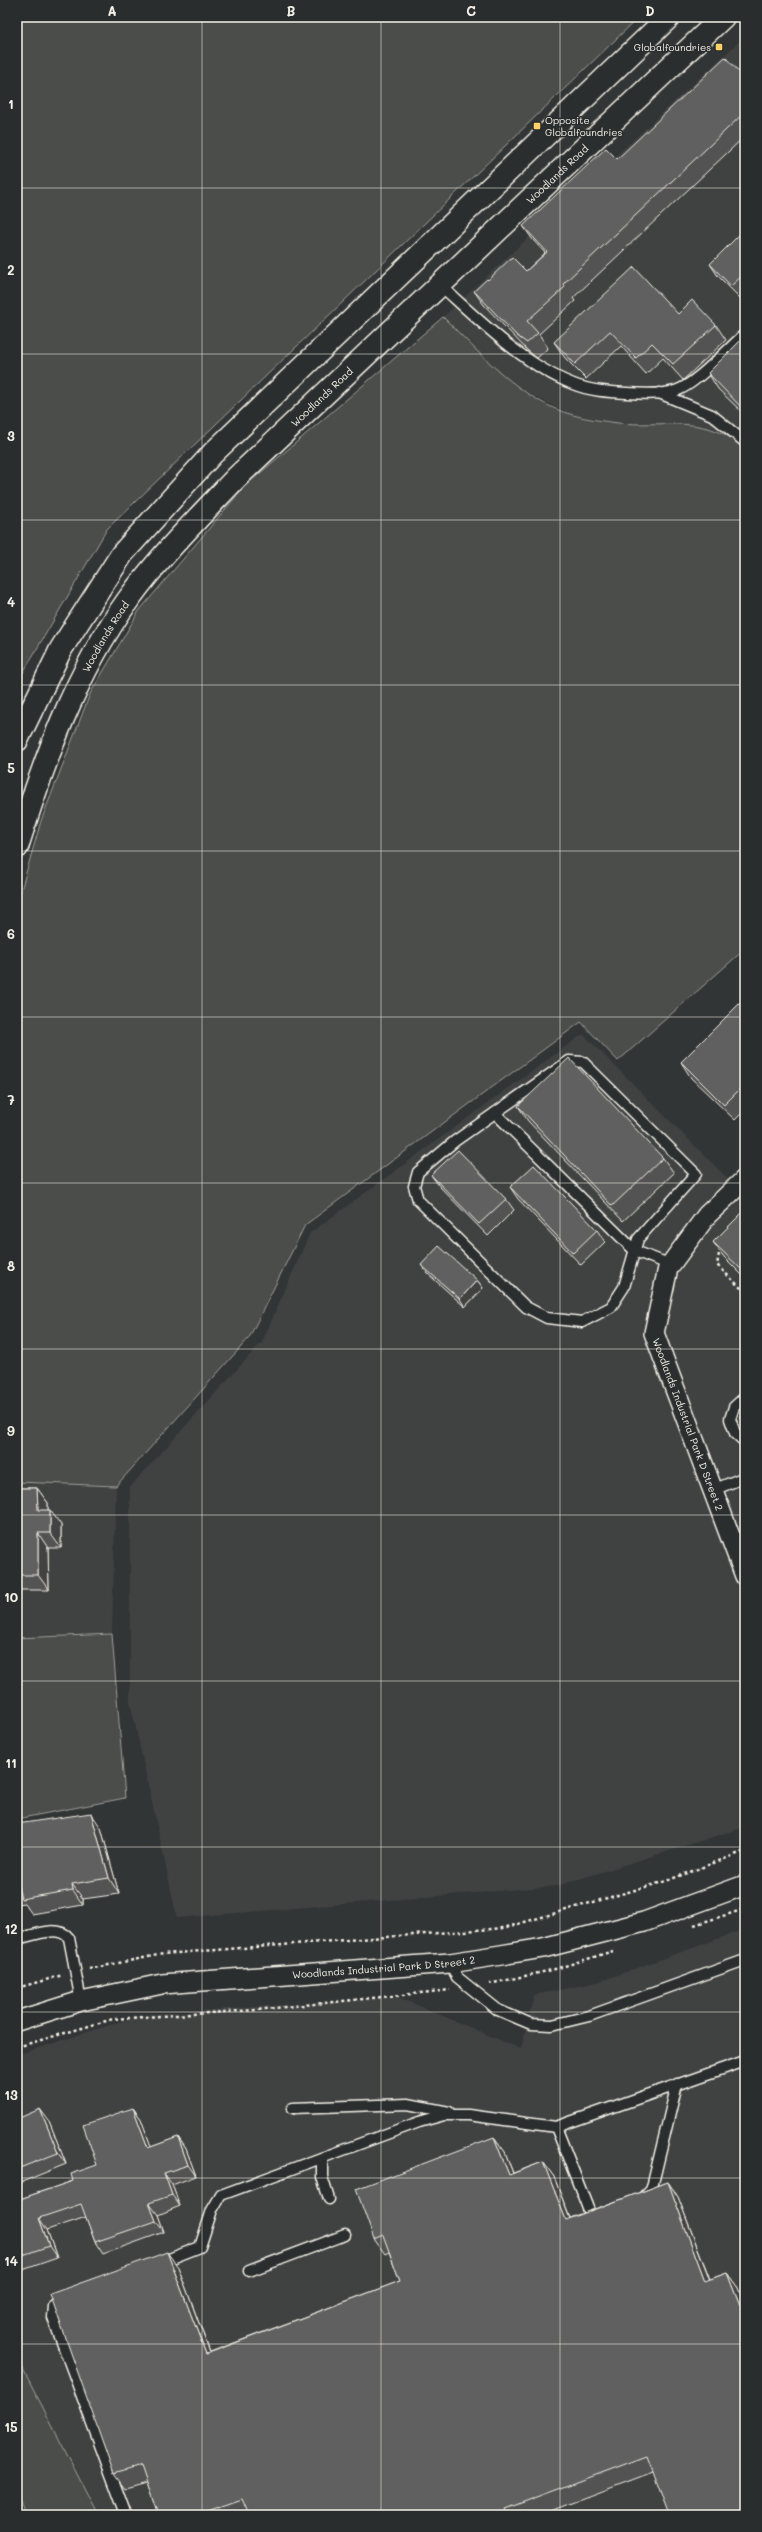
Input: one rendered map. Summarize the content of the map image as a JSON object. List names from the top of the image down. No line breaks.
{"streets":{"main road":["Woodlands Road"],"street":["Woodlands Industrial Park D Street 2"]},"places":{"transit":["Globalfoundries","Opposite Globalfoundries"]},"grid":{"columns":["A","B","C","D"],"rows":["1","2","3","4","5","6","7","8","9","10","11","12","13","14","15"]}}
